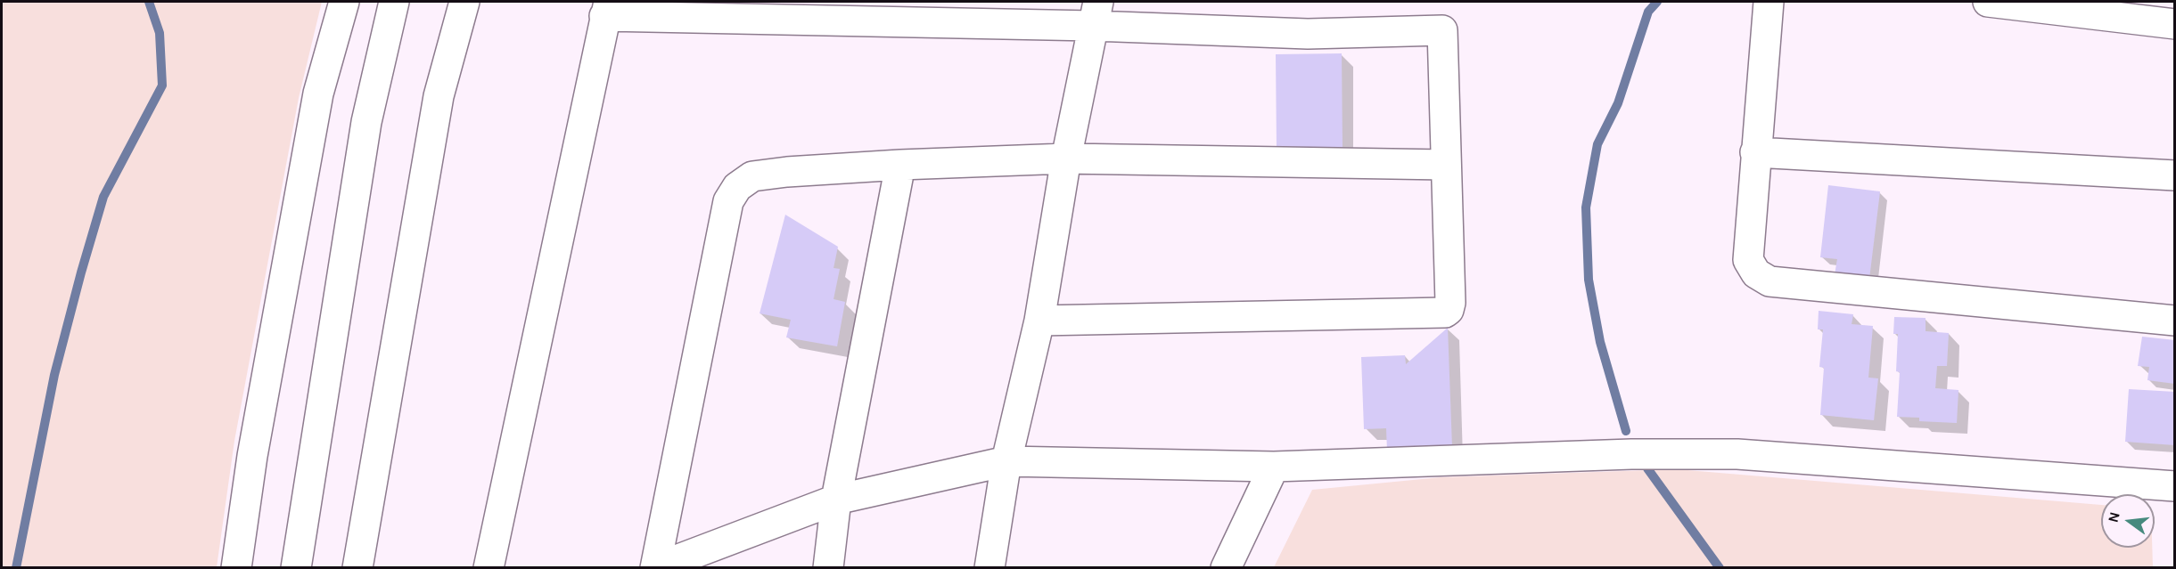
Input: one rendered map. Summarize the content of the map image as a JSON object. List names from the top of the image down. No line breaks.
{"north":"left"}
